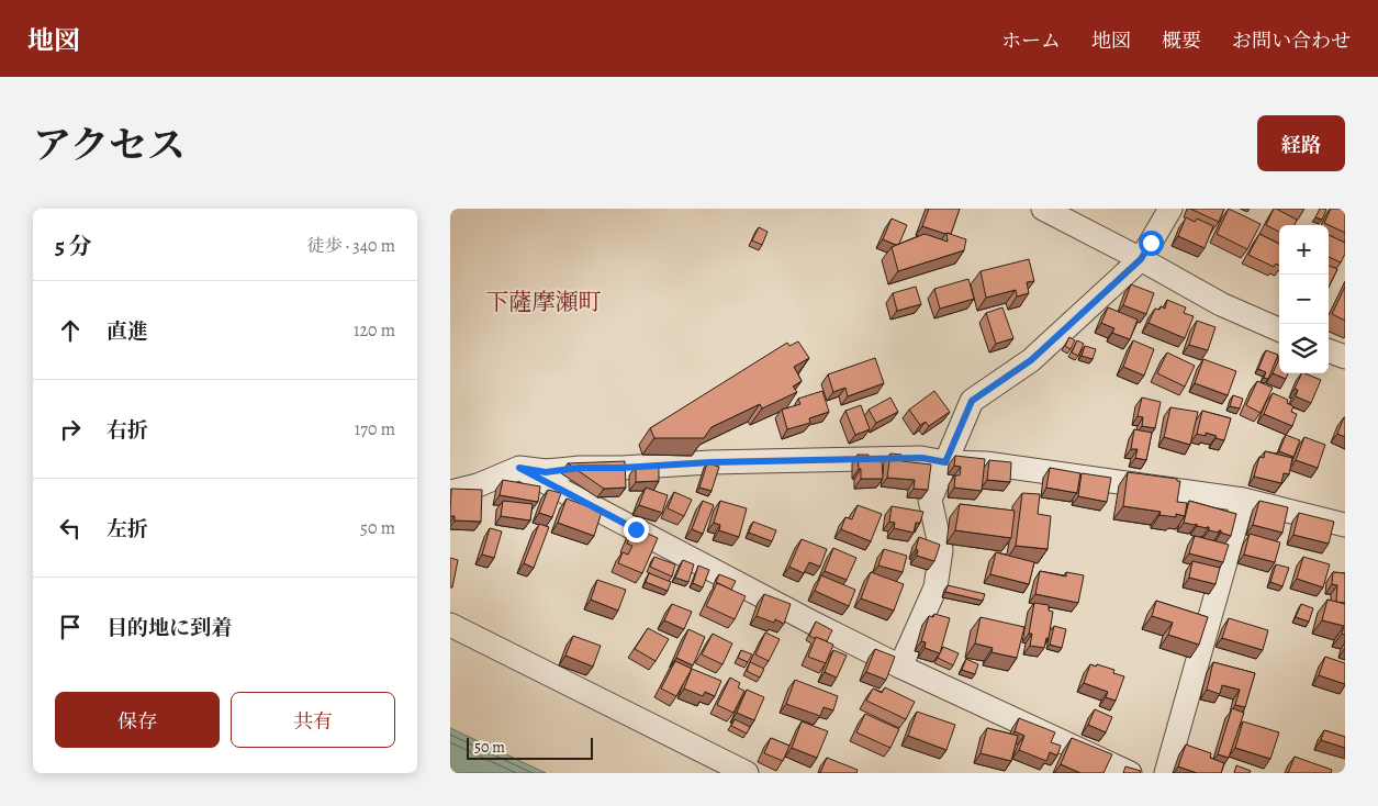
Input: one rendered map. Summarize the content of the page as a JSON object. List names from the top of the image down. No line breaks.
{"districts":["下薩摩瀬町"],"scale_bar":"50 m","page":{"header":"地図","nav":["ホーム","地図","概要","お問い合わせ"],"title":"アクセス","buttons":["経路",["保存","共有"]],"heading":["5 分","徒歩 · 340 m"],"map_buttons":["+","−"],"list":[["直進","120 m"],["右折","170 m"],["左折","50 m"],"目的地に到着"],"scale":"50 m"}}
